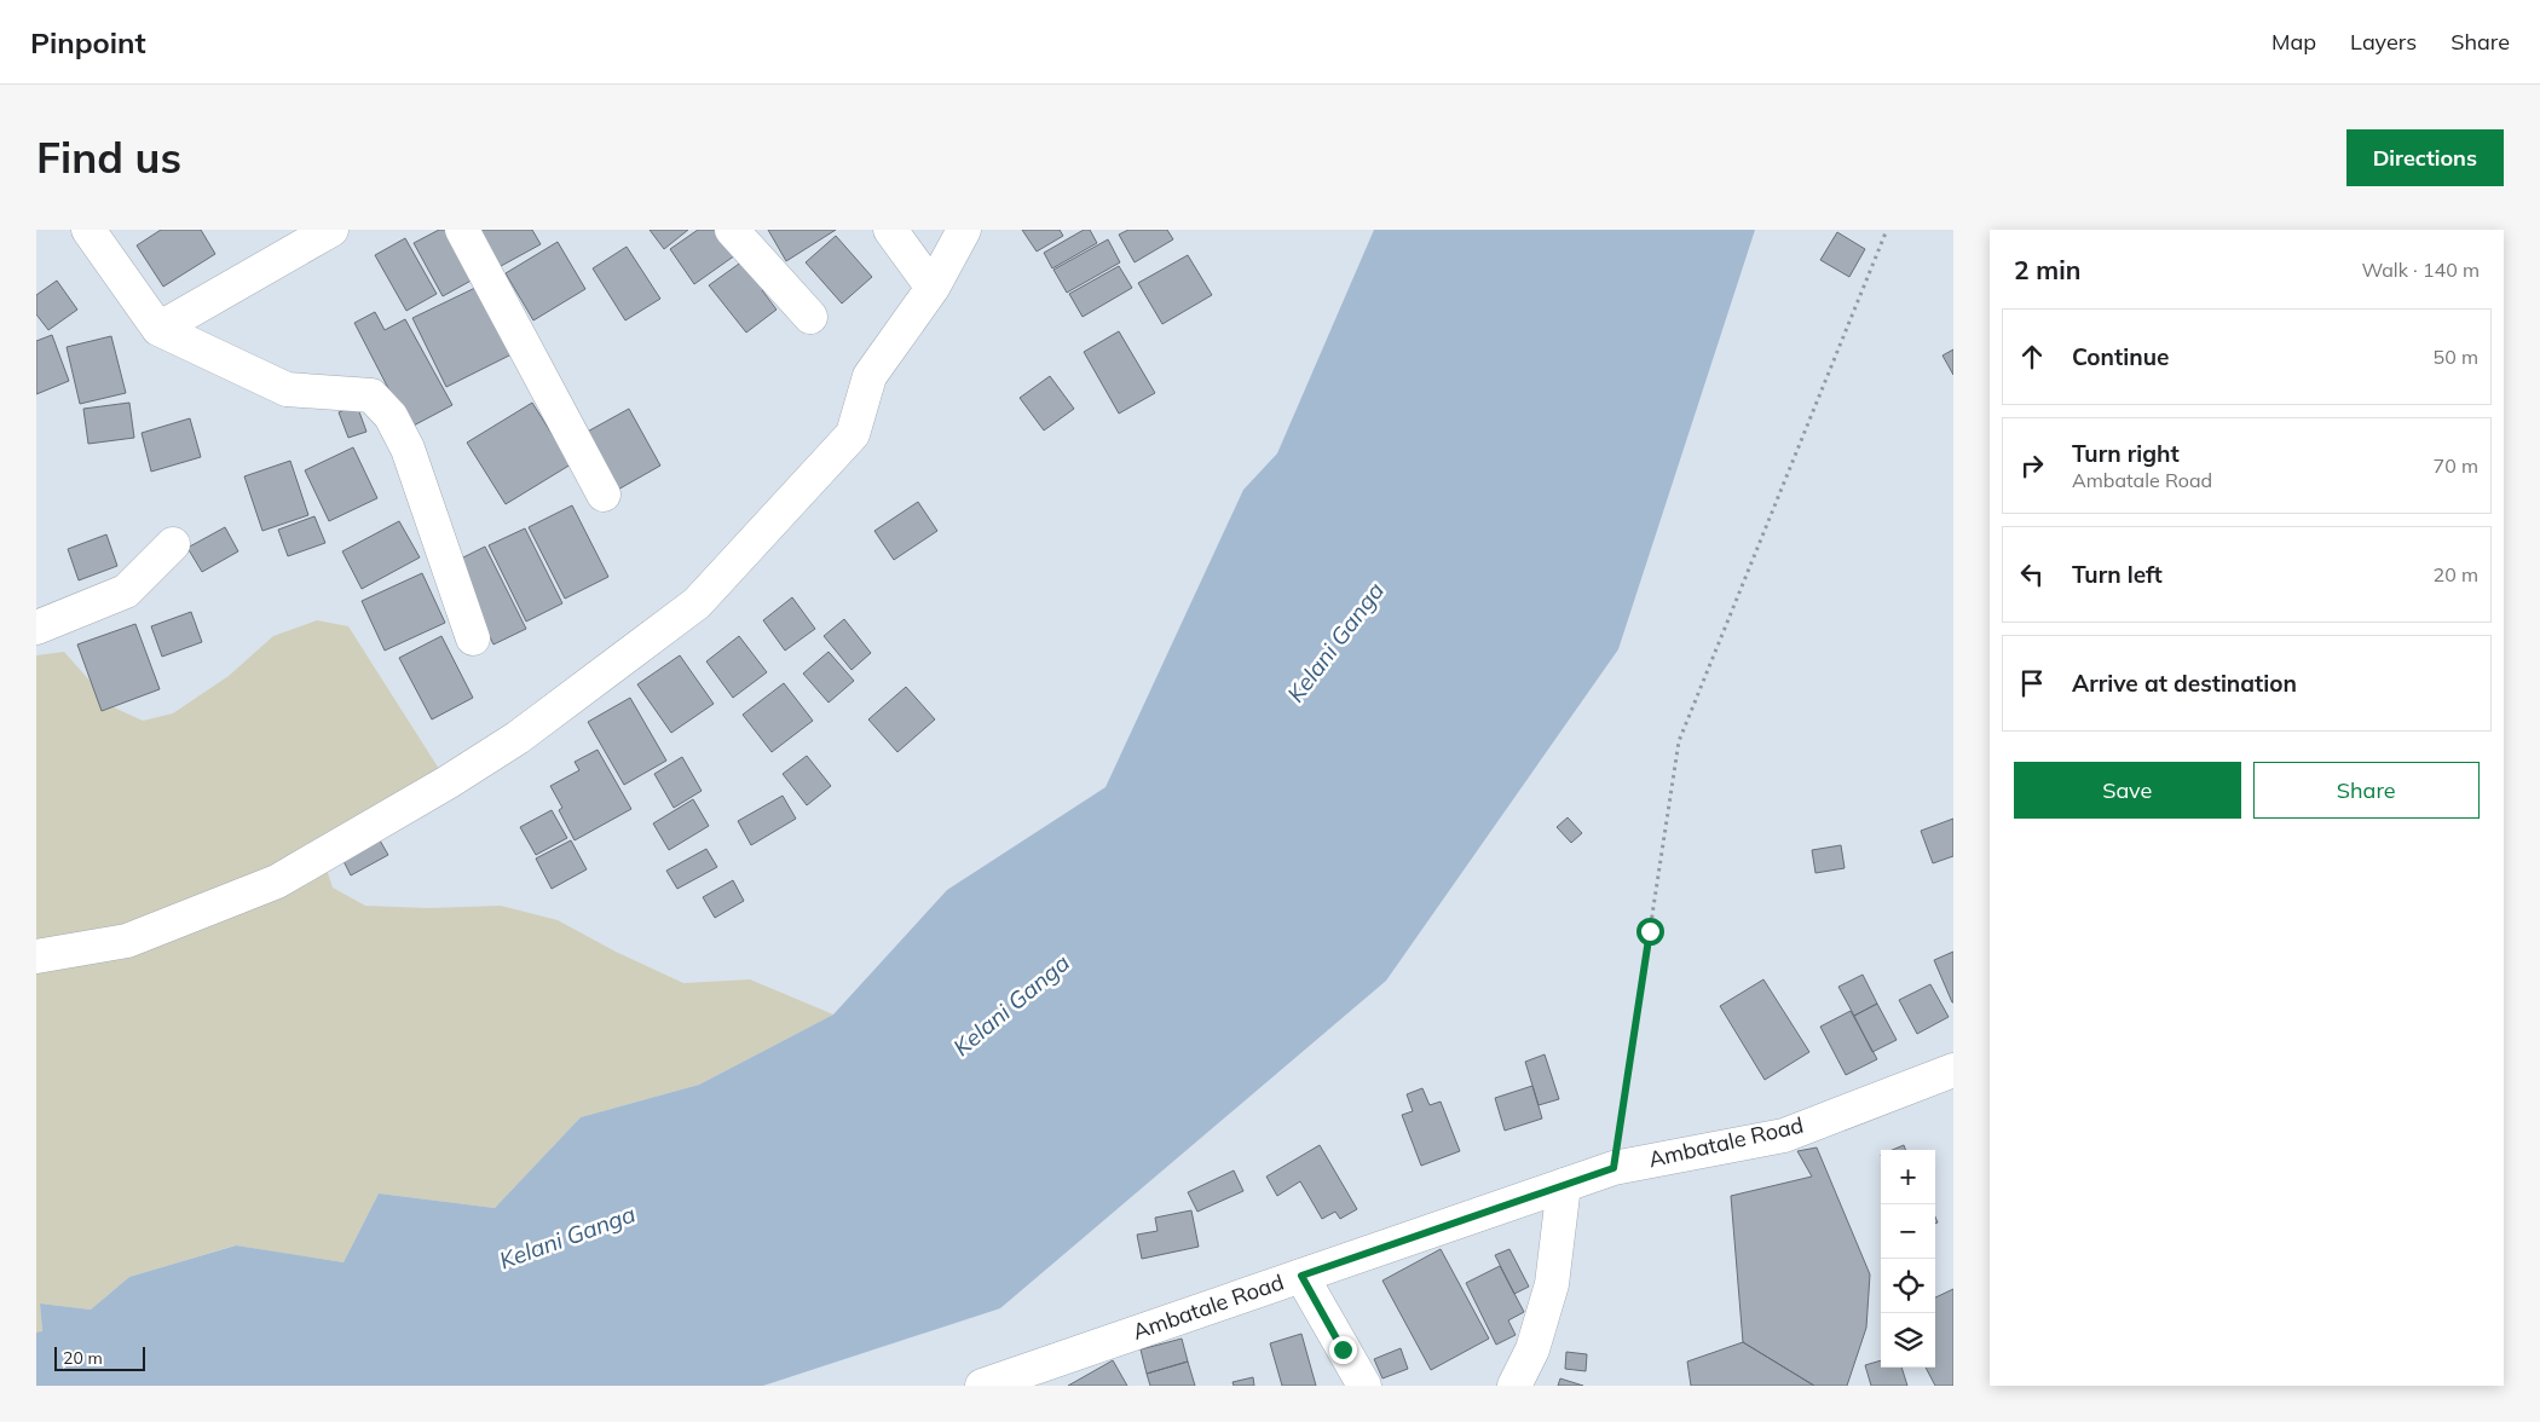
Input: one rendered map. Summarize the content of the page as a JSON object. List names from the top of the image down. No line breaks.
{"streets":{"street":["Ambatale Road"]},"water":["Kelani Ganga"],"scale_bar":"20 m","page":{"header":"Pinpoint","nav":["Map","Layers","Share"],"buttons":["Directions",["Save","Share"]],"title":"Find us","heading":["2 min","Walk · 140 m"],"list":[["Continue","50 m"],["Turn right","Ambatale Road","70 m"],["Turn left","20 m"],"Arrive at destination"],"map_buttons":["+","−"],"scale":"20 m"}}
